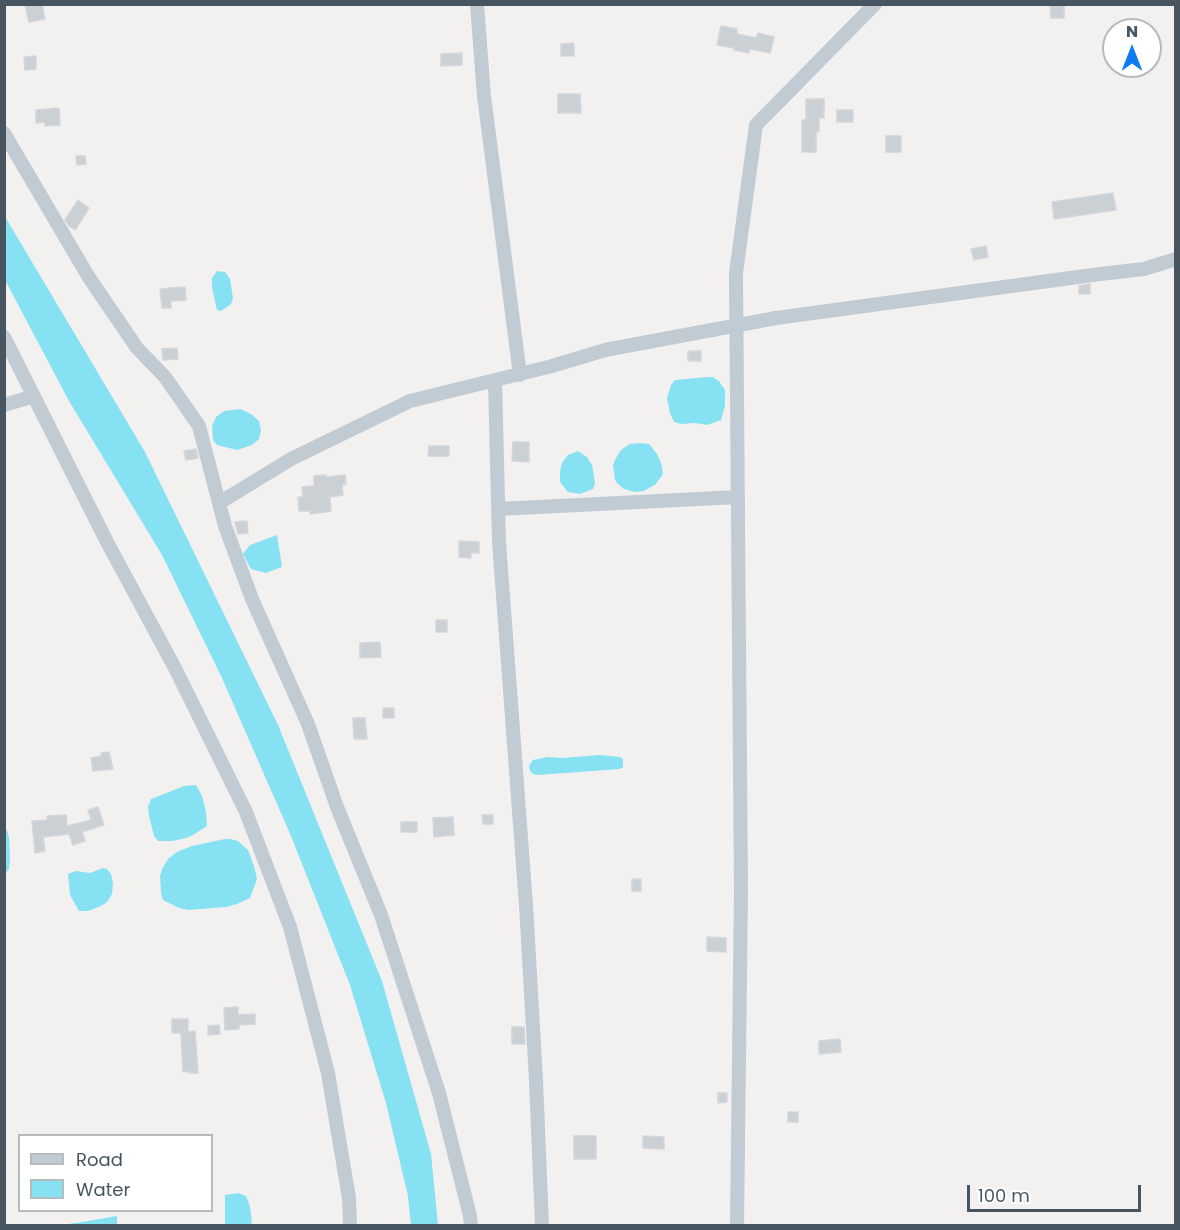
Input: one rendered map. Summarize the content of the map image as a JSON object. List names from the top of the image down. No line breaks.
{"legend":["Road","Water"],"scale_bar":"100 m","north":"top"}
